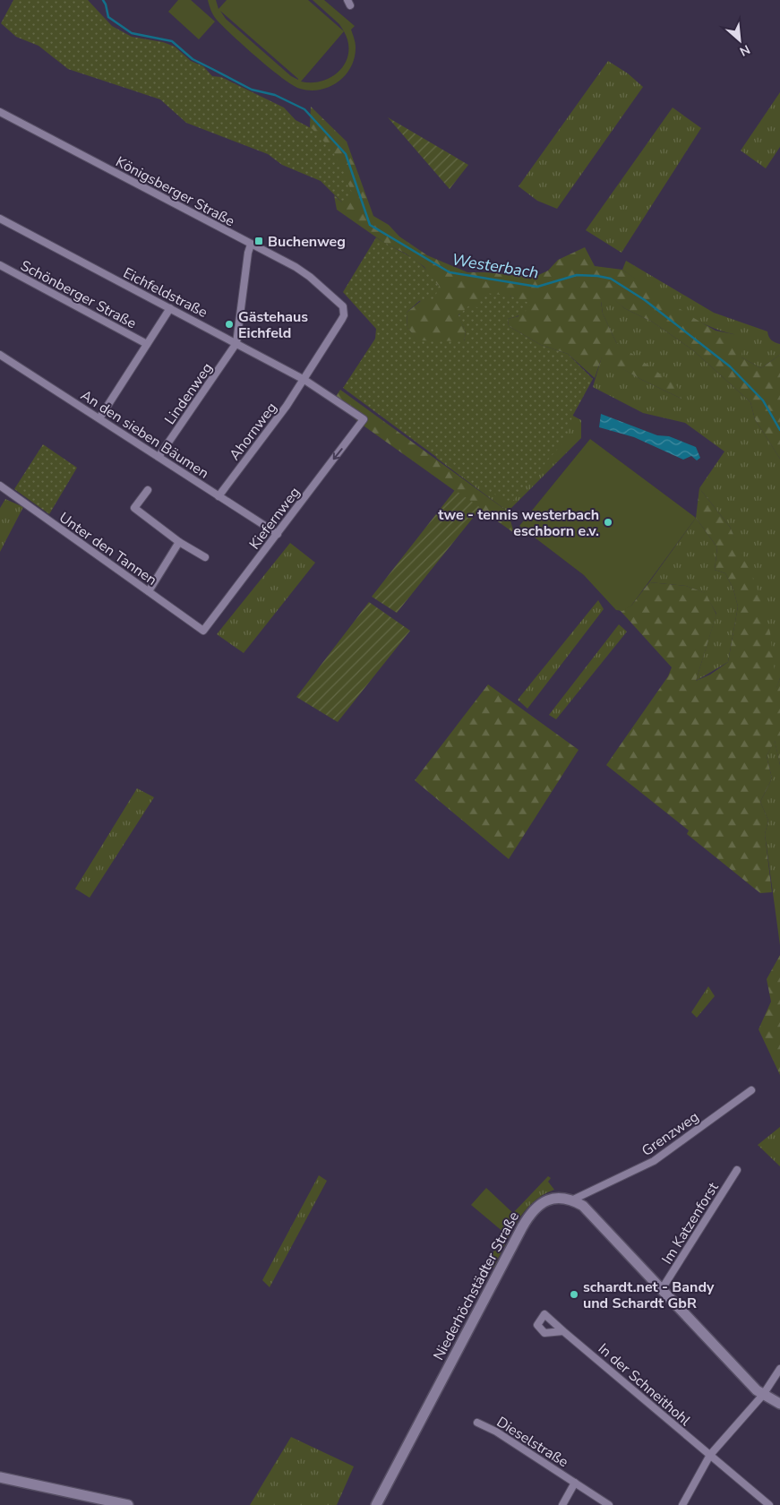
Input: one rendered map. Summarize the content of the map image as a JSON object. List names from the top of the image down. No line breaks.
{"streets":{"street":["Königsberger Straße","Eichfeldstraße","Schönberger Straße","Lindenweg","Ahornweg","An den sieben Bäumen","Kiefernweg","Unter den Tannen","Grenzweg","Im Katzenforst","Niederhöchstädter Straße","In der Schneithohl","Dieselstraße"]},"crossings":[["Königsberger Straße","Ahornweg"],["Eichfeldstraße","Lindenweg"],["Eichfeldstraße","Ahornweg"],["Eichfeldstraße","Kiefernweg"],["Lindenweg","An den sieben Bäumen"],["Ahornweg","An den sieben Bäumen"],["An den sieben Bäumen","Kiefernweg"],["Kiefernweg","Unter den Tannen"],["Grenzweg","Niederhöchstädter Straße"]],"one_way":["Kiefernweg"],"water":["Westerbach"],"places":{"transit":["Buchenweg"],"other":["Gästehaus Eichfeld","twe - tennis westerbach eschborn e.v.","schardt.net - Bandy und Schardt GbR"]},"north":"bottom right"}
